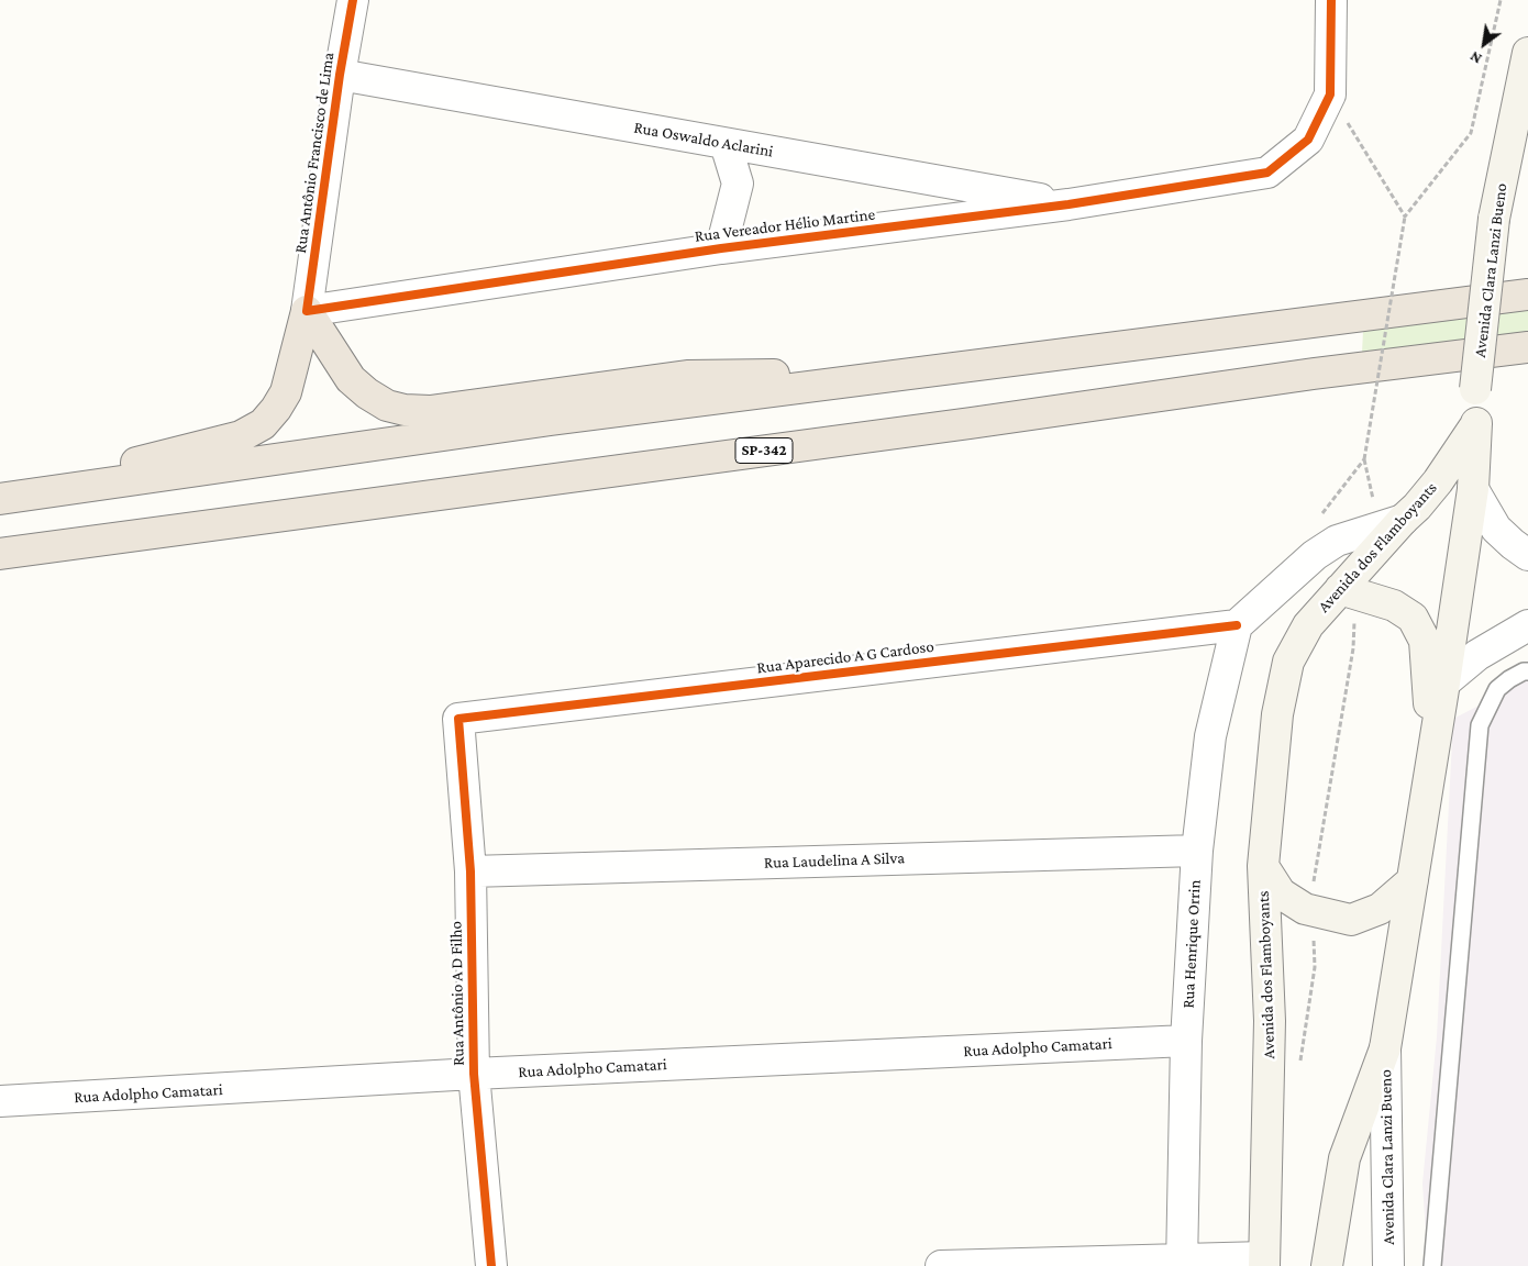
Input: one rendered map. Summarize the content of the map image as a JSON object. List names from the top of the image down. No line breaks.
{"streets":{"highway":["SP-342"],"main road":["Avenida Clara Lanzi Bueno","Avenida dos Flamboyants"],"street":["Rua Oswaldo Aclarini","Rua Antônio Francisco de Lima","Rua Vereador Hélio Martine","Rua Aparecido A G Cardoso","Rua Laudelina A Silva","Rua Henrique Orrin","Rua Antônio A D Filho","Rua Adolpho Camatari"]},"crossings":[["Rua Oswaldo Aclarini","Rua Antônio Francisco de Lima"],["Rua Oswaldo Aclarini","Rua Vereador Hélio Martine"],["Rua Antônio Francisco de Lima","Rua Vereador Hélio Martine"],["Avenida Clara Lanzi Bueno","Avenida dos Flamboyants"],["Rua Aparecido A G Cardoso","Rua Henrique Orrin"],["Rua Aparecido A G Cardoso","Rua Antônio A D Filho"],["Rua Laudelina A Silva","Rua Henrique Orrin"],["Rua Laudelina A Silva","Rua Antônio A D Filho"],["Rua Henrique Orrin","Rua Adolpho Camatari"],["Rua Antônio A D Filho","Rua Adolpho Camatari"]],"north":"bottom left"}
